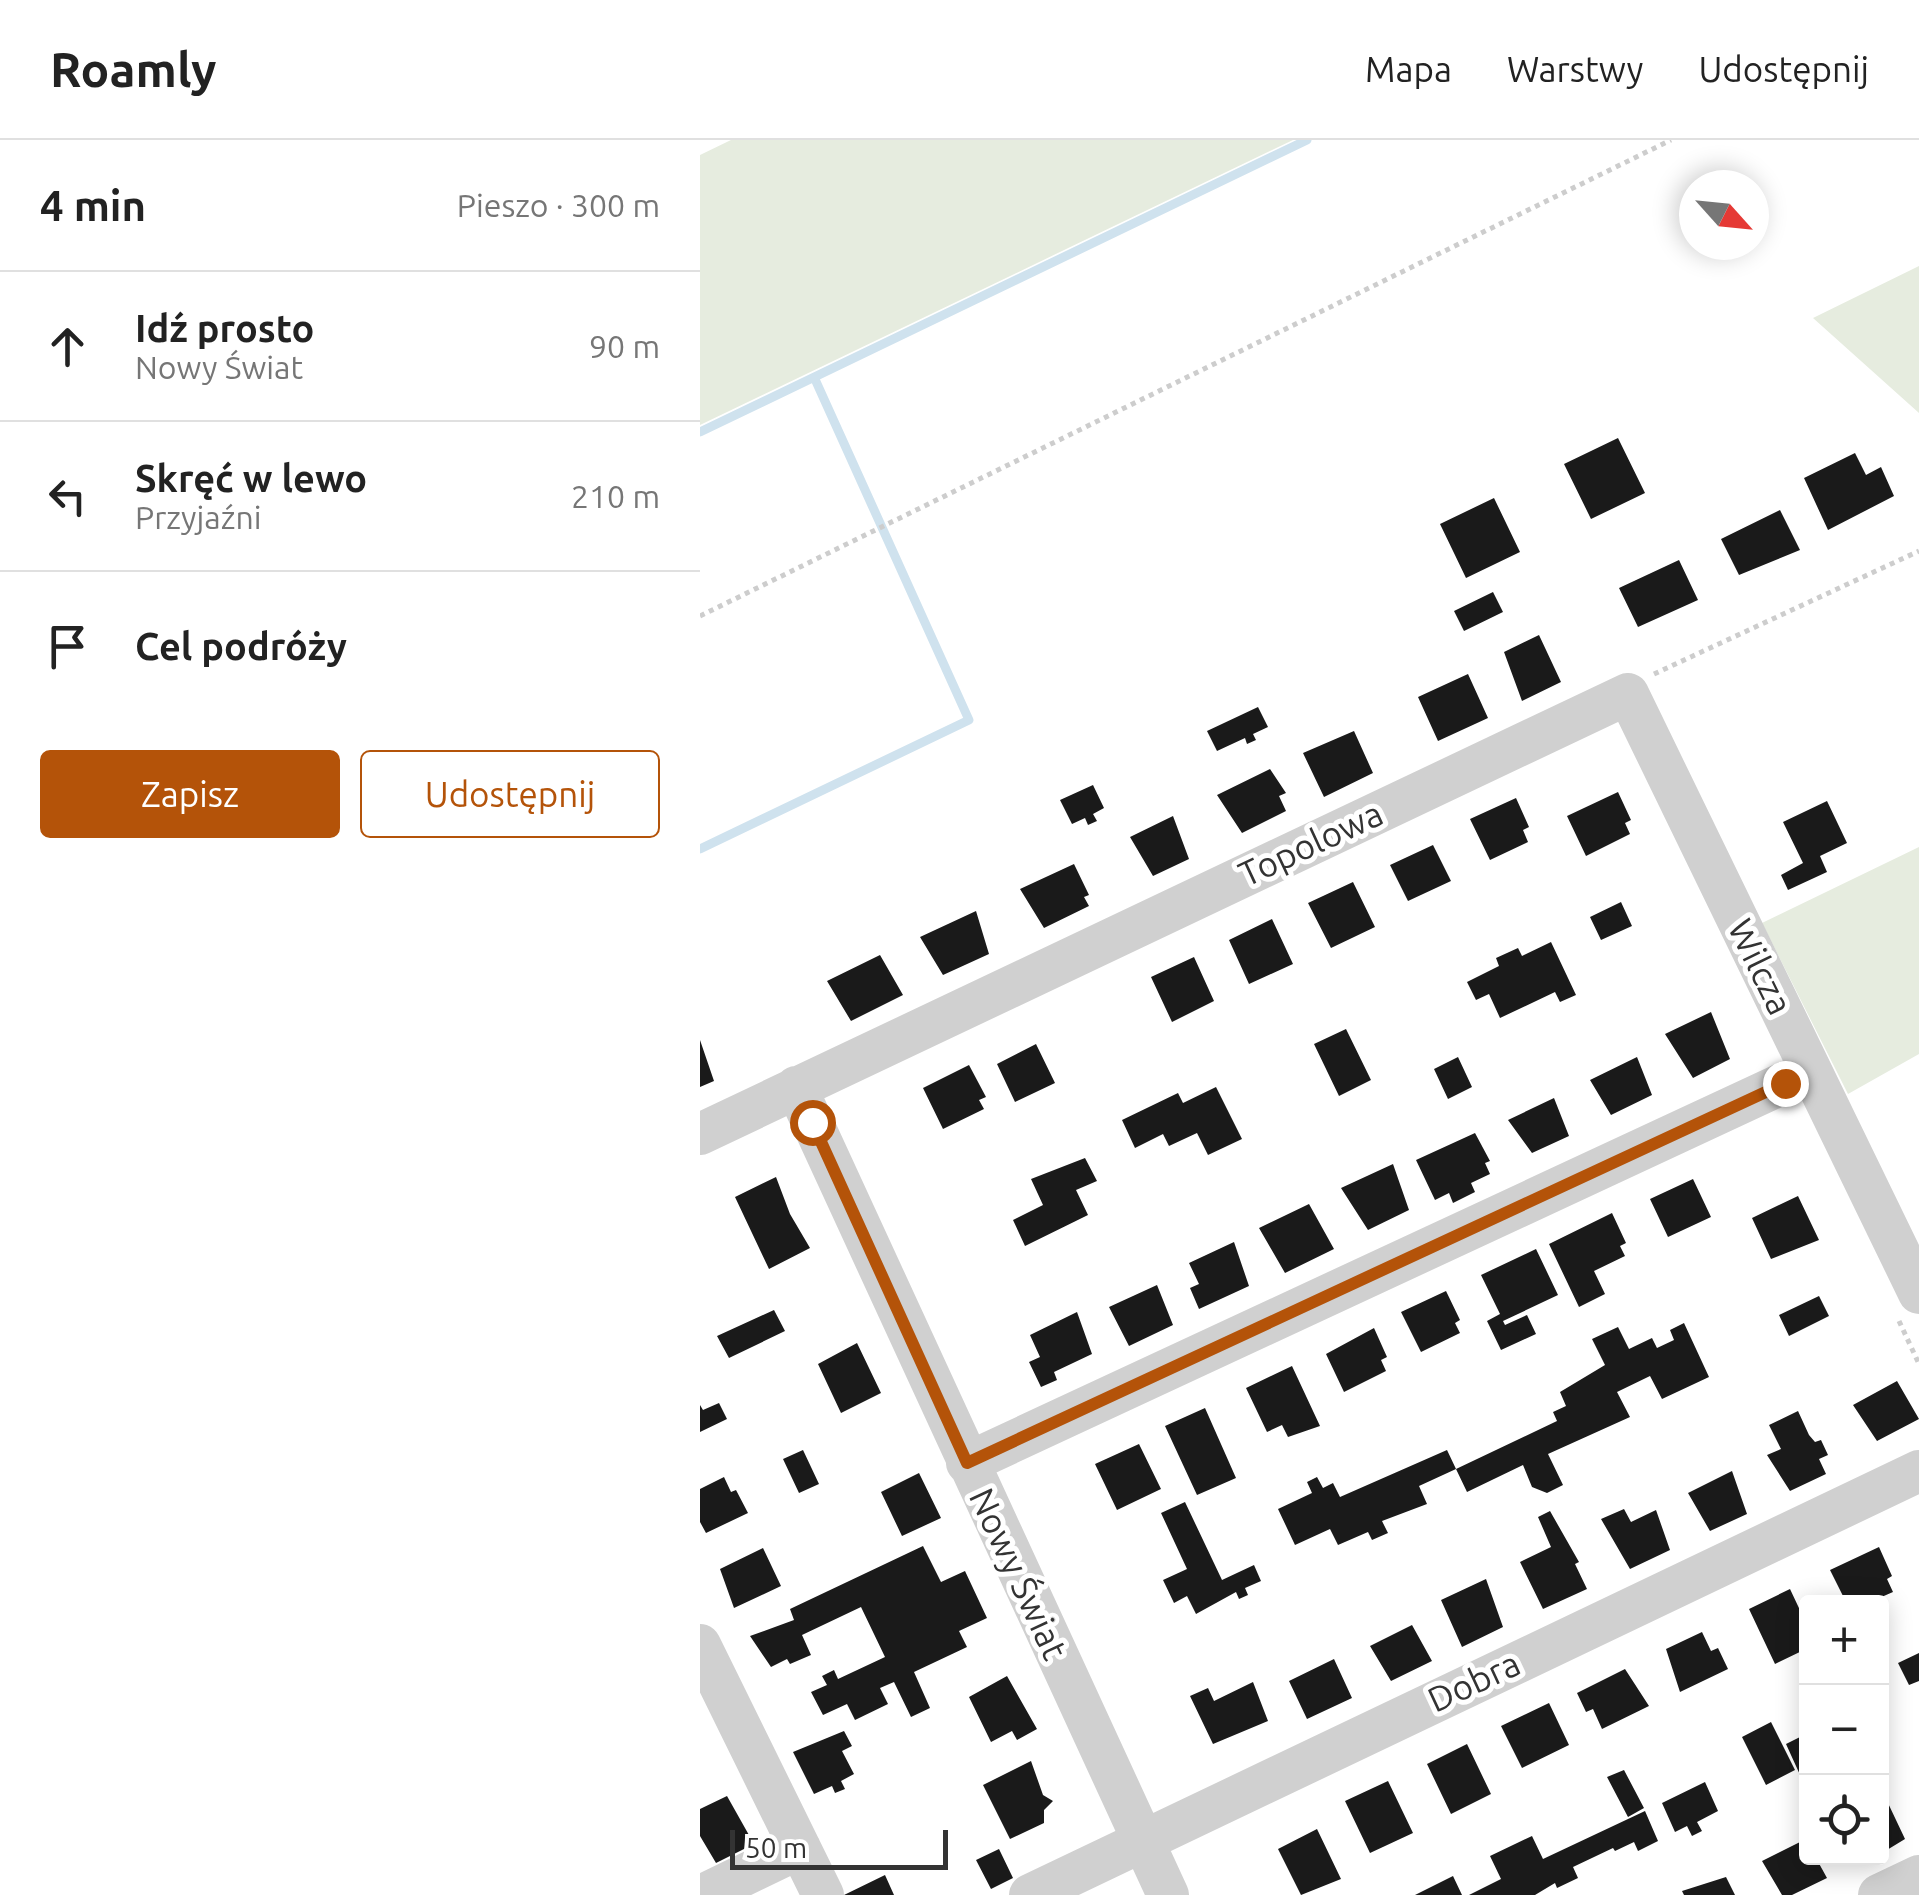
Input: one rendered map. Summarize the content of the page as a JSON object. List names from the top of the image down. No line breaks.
{"streets":{"street":["Topolowa","Wilcza","Nowy Świat","Dobra"]},"crossings":[["Topolowa","Wilcza"],["Topolowa","Nowy Świat"],["Nowy Świat","Dobra"]],"scale_bar":"50 m","north":"bottom right","page":{"header":"Roamly","nav":["Mapa","Warstwy","Udostępnij"],"heading":["4 min","Pieszo · 300 m"],"list":[["Idź prosto","Nowy Świat","90 m"],["Skręć w lewo","Przyjaźni","210 m"],"Cel podróży"],"buttons":["Zapisz","Udostępnij"],"map_buttons":["+","−"],"scale":"50 m"}}
